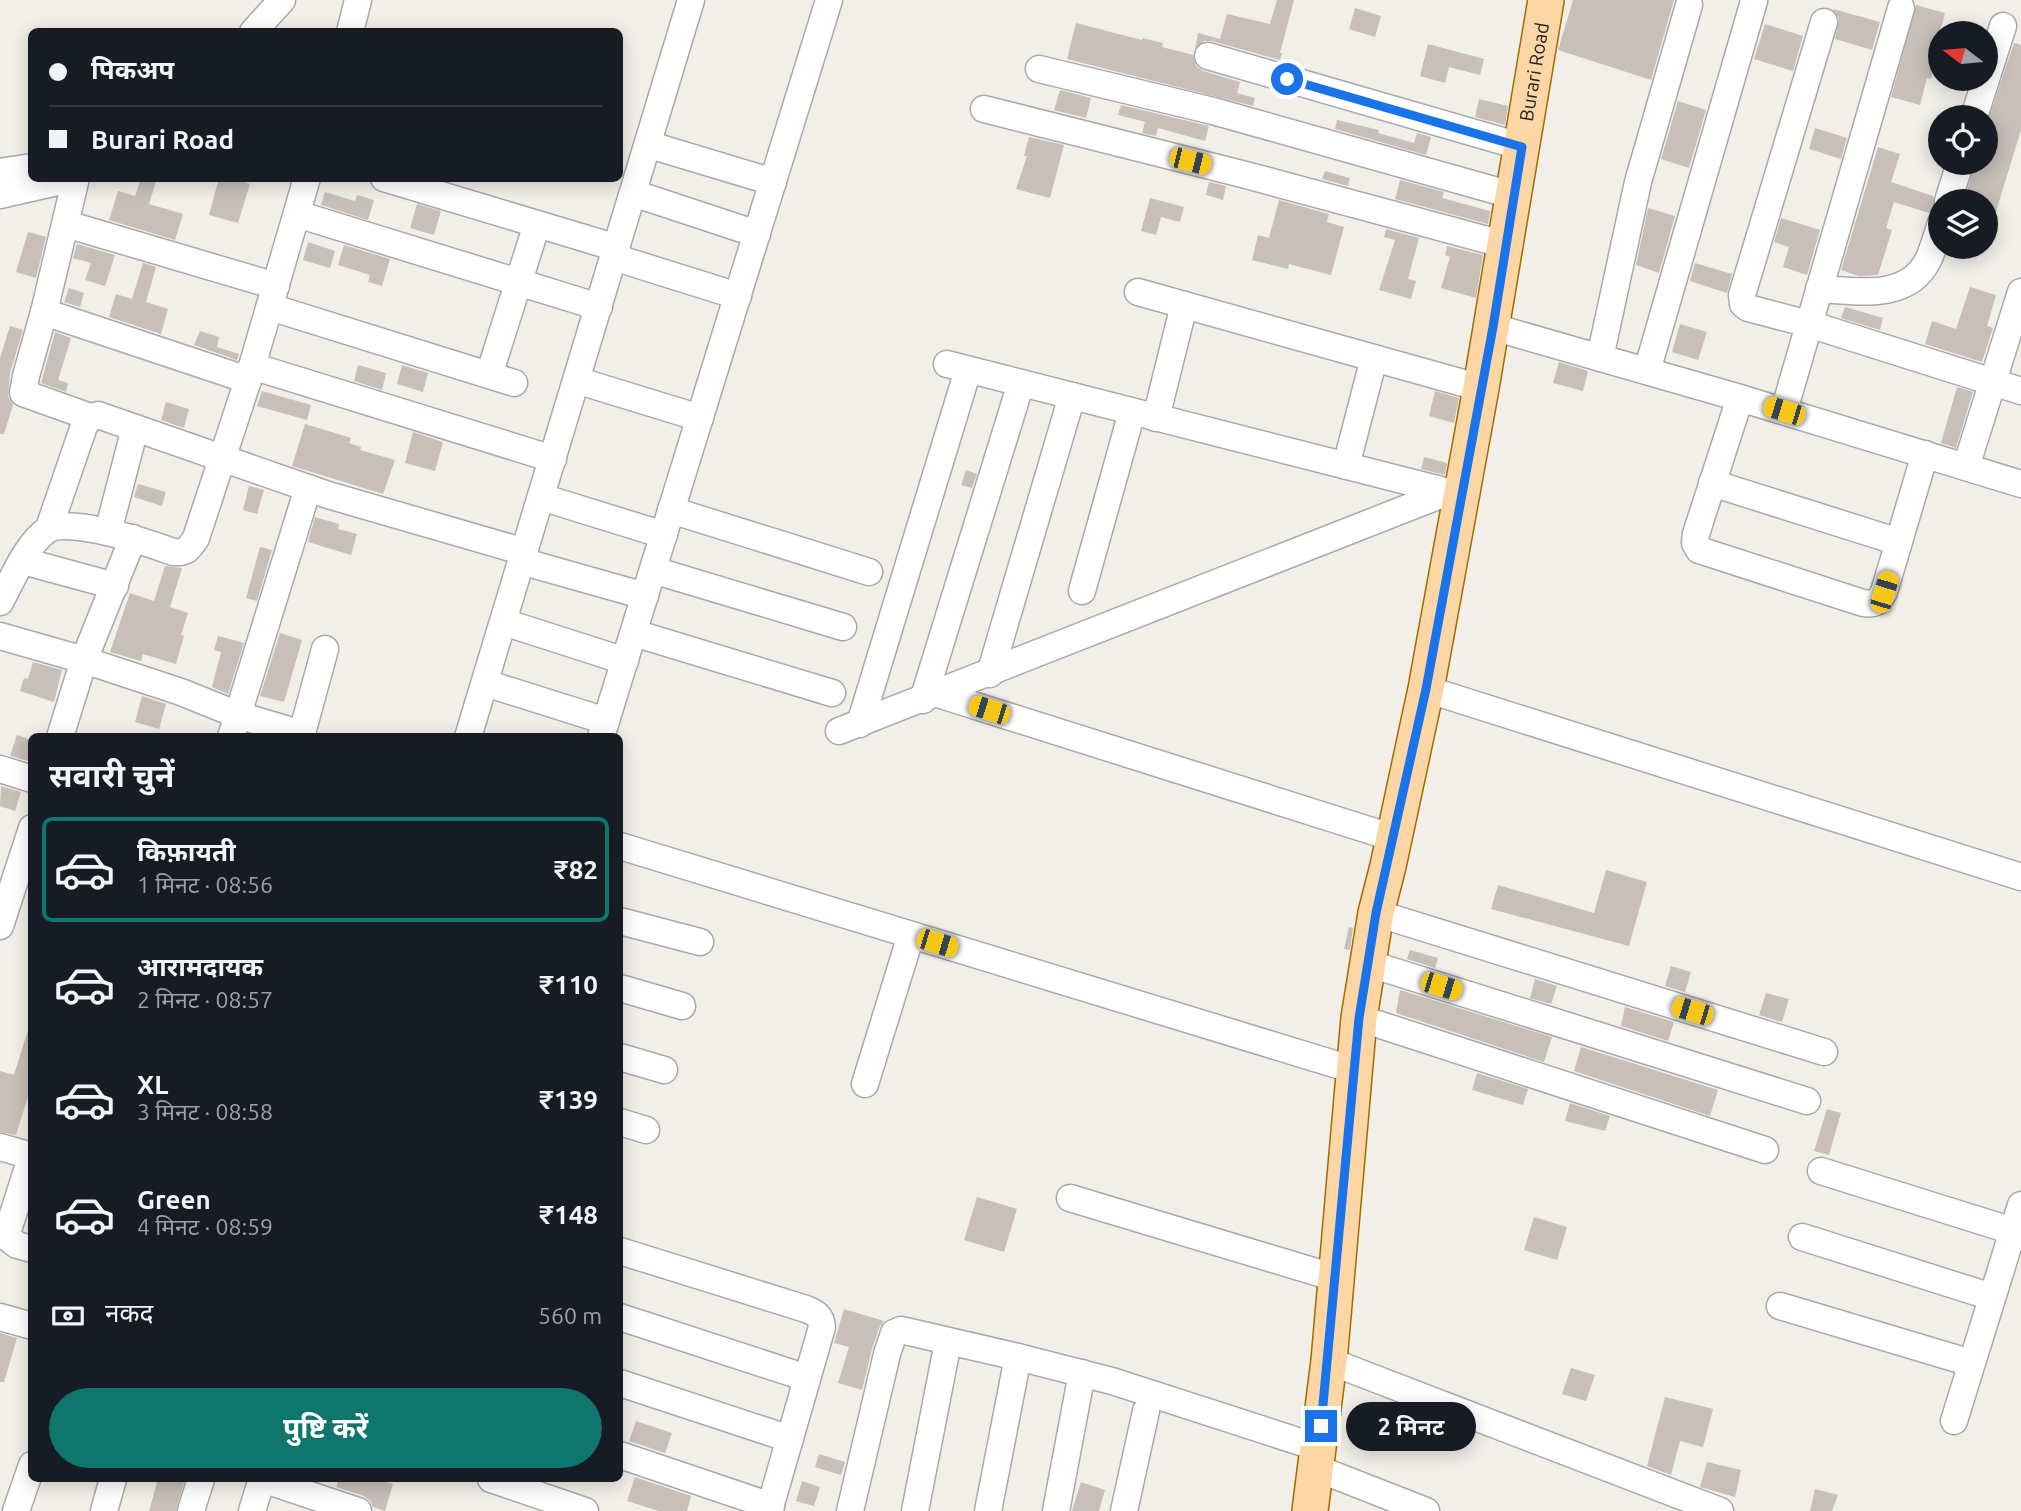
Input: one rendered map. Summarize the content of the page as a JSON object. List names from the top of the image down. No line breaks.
{"streets":{"main road":["Burari Road"]},"north":"left","page":{"banner":["पिकअप","Burari Road"],"heading":"सवारी चुनें","list":[{"name":"किफ़ायती","note":"1 मिनट · 08:56","value":"₹82"},{"name":"आरामदायक","note":"2 मिनट · 08:57","value":"₹110"},{"name":"XL","note":"3 मिनट · 08:58","value":"₹139"},{"name":"Green","note":"4 मिनट · 08:59","value":"₹148"}],"pay":["नकद","560 m"],"buttons":"पुष्टि करें","bubble":"2 मिनट"}}
